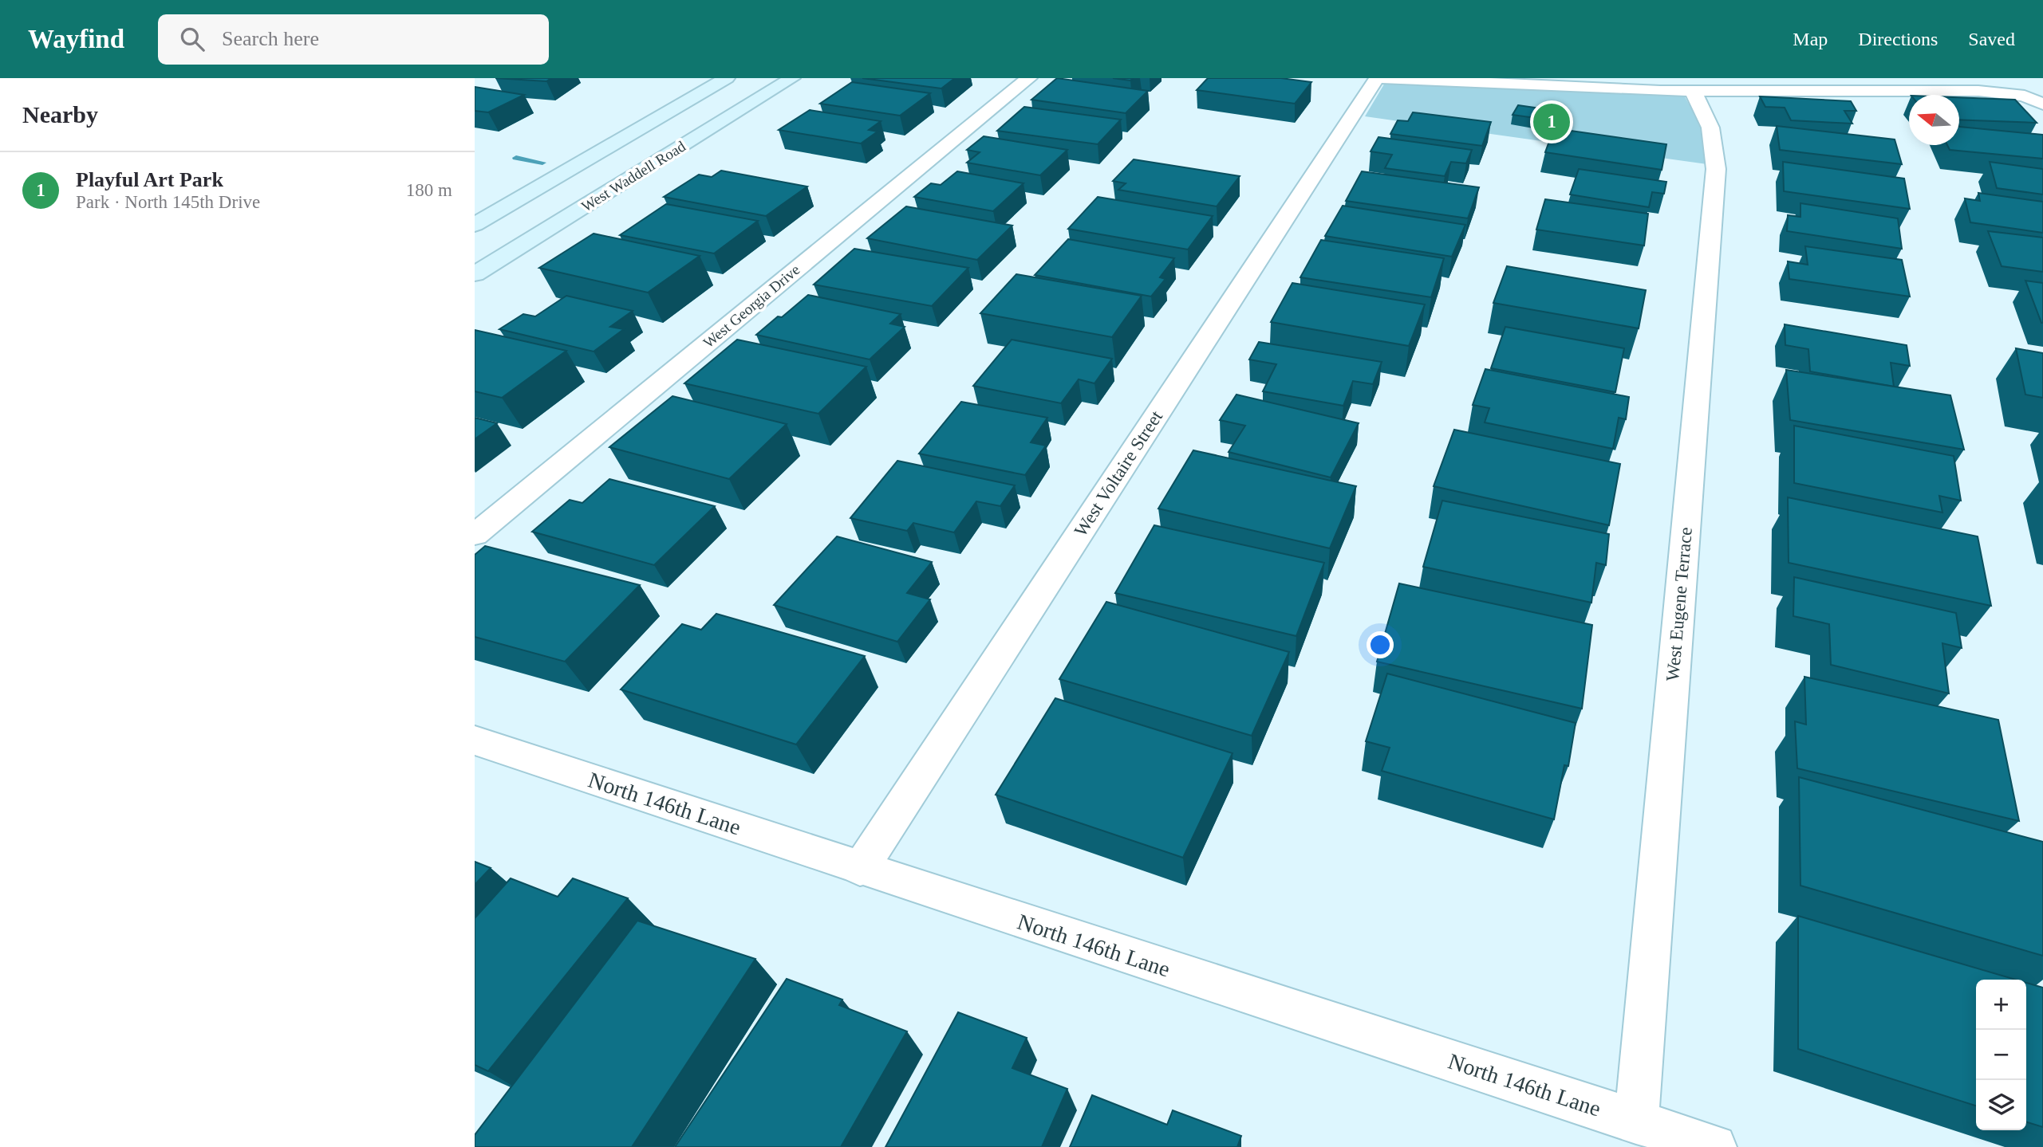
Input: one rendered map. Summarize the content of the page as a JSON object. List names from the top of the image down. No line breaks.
{"streets":{"main road":["West Waddell Road"],"street":["West Georgia Drive","West Voltaire Street","West Eugene Terrace","North 146th Lane"]},"crossings":[["West Voltaire Street","North 146th Lane"],["West Eugene Terrace","North 146th Lane"]],"north":"left","page":{"header":"Wayfind","search":"Search here","nav":["Map","Directions","Saved"],"heading":"Nearby","pins":"1","list":[{"mark":"1","name":"Playful Art Park","note":"Park · North 145th Drive","value":"180 m"}],"map_buttons":["+","−"]}}
